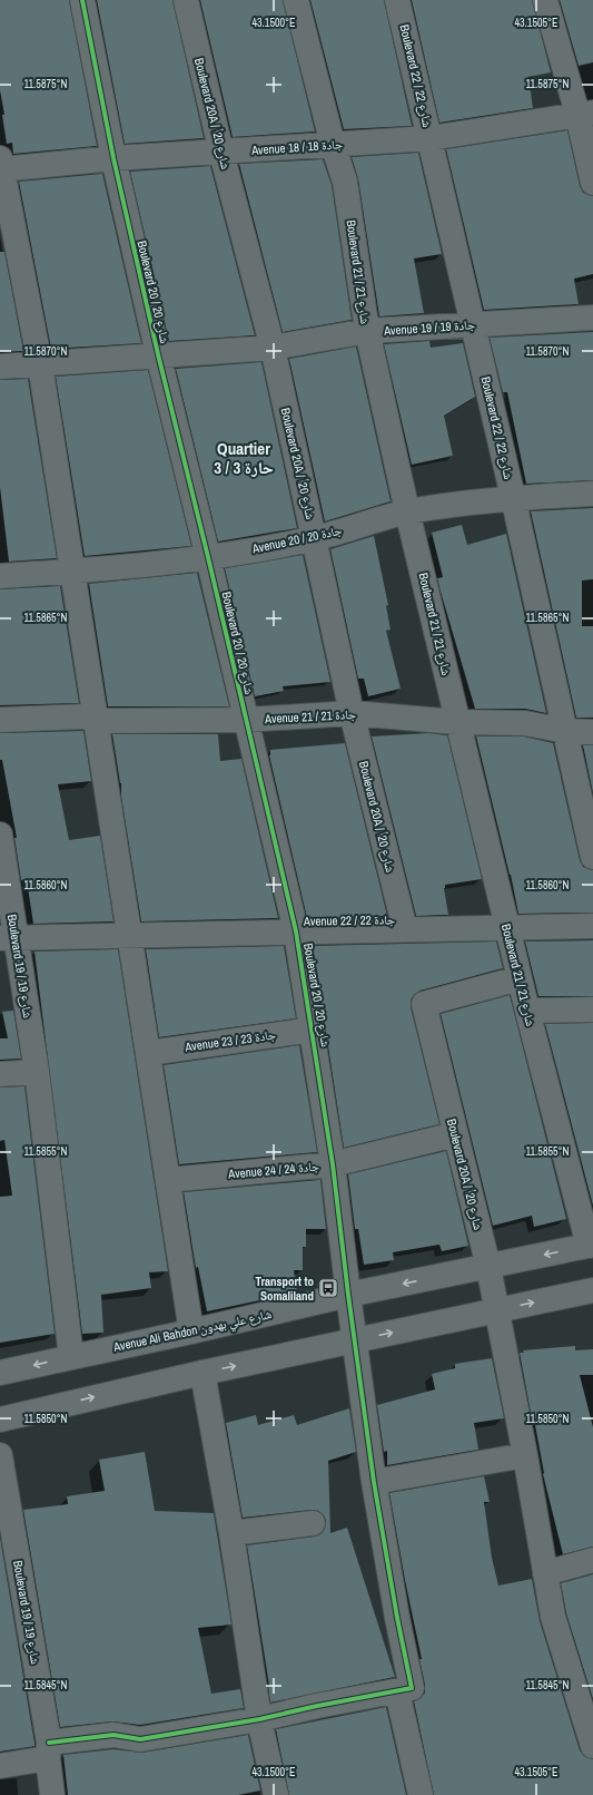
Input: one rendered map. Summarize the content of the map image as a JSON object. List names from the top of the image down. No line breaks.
{"streets":{"street":["Boulevard 22 / شارع 22","Boulevard 20A / شارع 20أ","Avenue 18 / جادة 18","Boulevard 21 / شارع 21","Boulevard 20 / شارع 20","Avenue 19 / جادة 19","Avenue 20 / جادة 20","Avenue 21 / جادة 21","Avenue 22 / جادة 22","Boulevard 19 / شارع 19","Avenue 23 / جادة 23","Avenue 24 / جادة 24","Avenue Ali Bahdon شارع علي بهدون"]},"crossings":[["Boulevard 22 / شارع 22","Avenue 18 / جادة 18"],["Boulevard 22 / شارع 22","Avenue 19 / جادة 19"],["Boulevard 22 / شارع 22","Avenue 20 / جادة 20"],["Boulevard 22 / شارع 22","Avenue 21 / جادة 21"],["Boulevard 20A / شارع 20أ","Avenue 18 / جادة 18"],["Boulevard 20A / شارع 20أ","Boulevard 21 / شارع 21"],["Boulevard 20A / شارع 20أ","Avenue 19 / جادة 19"],["Boulevard 20A / شارع 20أ","Avenue 20 / جادة 20"],["Boulevard 20A / شارع 20أ","Avenue 21 / جادة 21"],["Boulevard 20A / شارع 20أ","Avenue 22 / جادة 22"],["Boulevard 20A / شارع 20أ","Avenue 24 / جادة 24"],["Boulevard 20A / شارع 20أ","Avenue Ali Bahdon شارع علي بهدون"],["Avenue 18 / جادة 18","Boulevard 21 / شارع 21"],["Avenue 18 / جادة 18","Boulevard 20 / شارع 20"],["Boulevard 21 / شارع 21","Avenue 19 / جادة 19"],["Boulevard 21 / شارع 21","Avenue 20 / جادة 20"],["Boulevard 21 / شارع 21","Avenue 21 / جادة 21"],["Boulevard 21 / شارع 21","Avenue 22 / جادة 22"],["Boulevard 21 / شارع 21","Avenue Ali Bahdon شارع علي بهدون"],["Boulevard 20 / شارع 20","Avenue 19 / جادة 19"],["Boulevard 20 / شارع 20","Avenue 20 / جادة 20"],["Boulevard 20 / شارع 20","Avenue 21 / جادة 21"],["Boulevard 20 / شارع 20","Avenue 22 / جادة 22"],["Boulevard 20 / شارع 20","Avenue 23 / جادة 23"],["Boulevard 20 / شارع 20","Avenue 24 / جادة 24"],["Boulevard 20 / شارع 20","Avenue Ali Bahdon شارع علي بهدون"],["Avenue 22 / جادة 22","Boulevard 19 / شارع 19"],["Boulevard 19 / شارع 19","Avenue Ali Bahdon شارع علي بهدون"]],"districts":["Quartier 3 / حارة 3"],"places":{"bus stop":["Transport to Somaliland"]},"coordinates":["43.1500°E","43.1505°E","11.5875°N","11.5870°N","11.5865°N","11.5860°N","11.5855°N","11.5850°N","11.5845°N"]}
